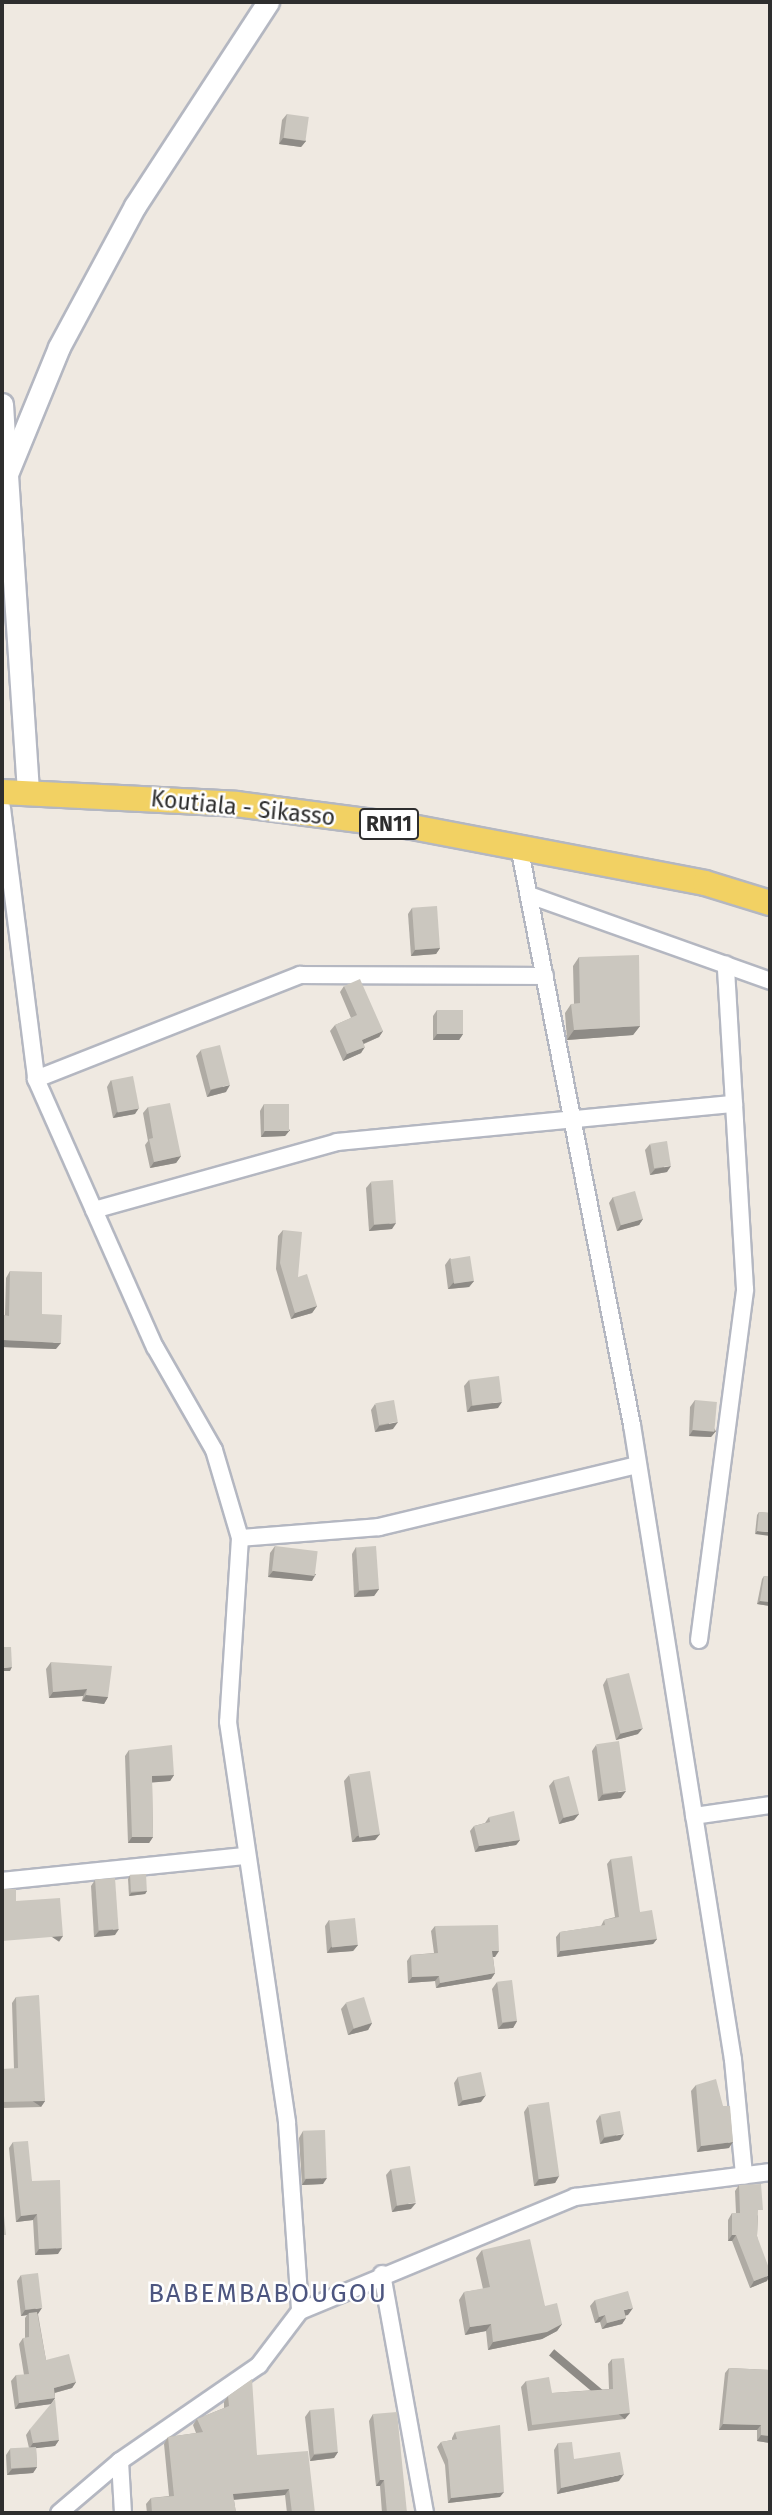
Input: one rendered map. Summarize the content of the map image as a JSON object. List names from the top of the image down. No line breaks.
{"streets":{"main road":["Koutiala - Sikasso","RN11"]},"districts":["BABEMBABOUGOU"]}
